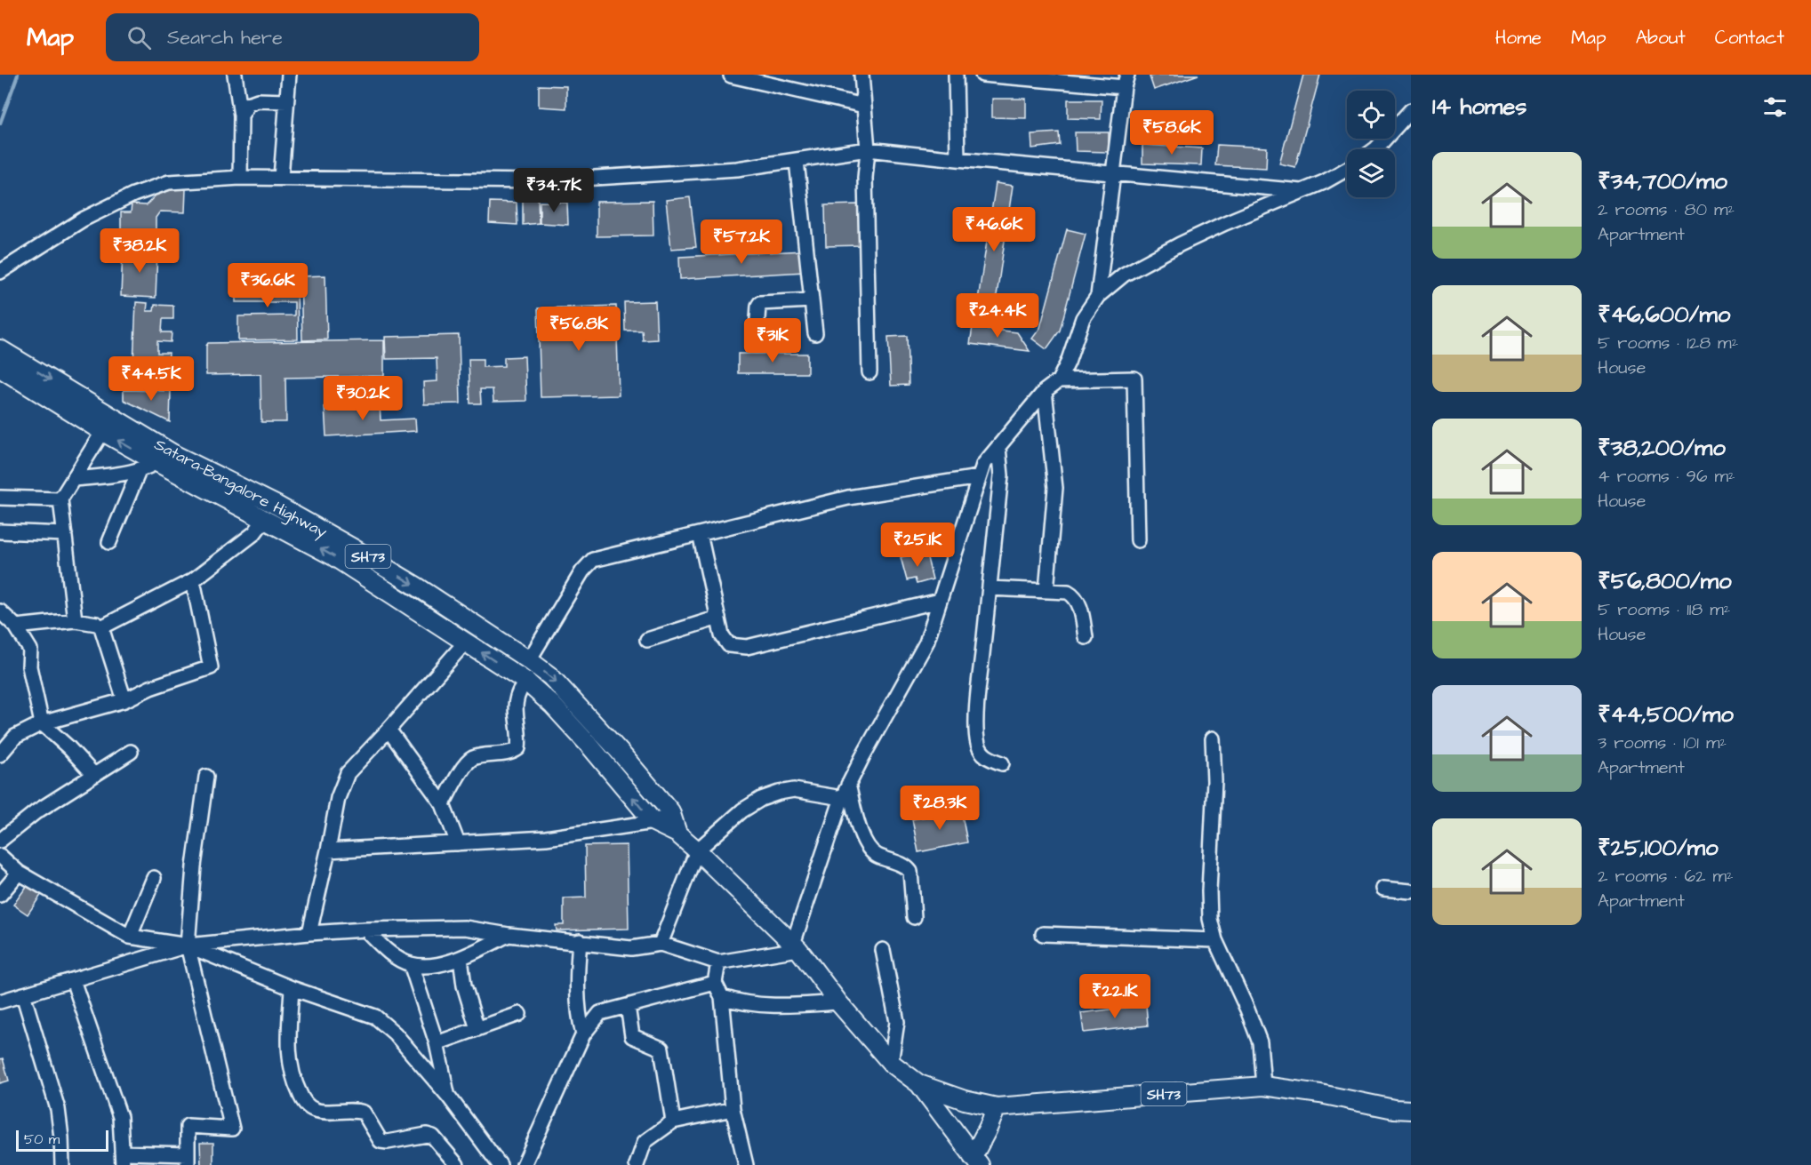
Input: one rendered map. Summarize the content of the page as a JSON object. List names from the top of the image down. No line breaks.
{"streets":{"main road":["Satara-Bangalore Highway","SH73"]},"scale_bar":"50 m","page":{"header":"Map","search":"Search here","nav":["Home","Map","About","Contact"],"heading":"14 homes","price":["₹58.6K","₹34.7K","₹46.6K","₹57.2K","₹38.2K","₹36.6K","₹24.4K","₹56.8K","₹31K","₹44.5K","₹30.2K","₹25.1K","₹28.3K","₹22.1K"],"list":[{"name":"₹34,700/mo","note":"2 rooms · 80 m² · Apartment"},{"name":"₹46,600/mo","note":"5 rooms · 128 m² · House"},{"name":"₹38,200/mo","note":"4 rooms · 96 m² · House"},{"name":"₹56,800/mo","note":"5 rooms · 118 m² · House"},{"name":"₹44,500/mo","note":"3 rooms · 101 m² · Apartment"},{"name":"₹25,100/mo","note":"2 rooms · 62 m² · Apartment"}],"scale":"50 m"}}
